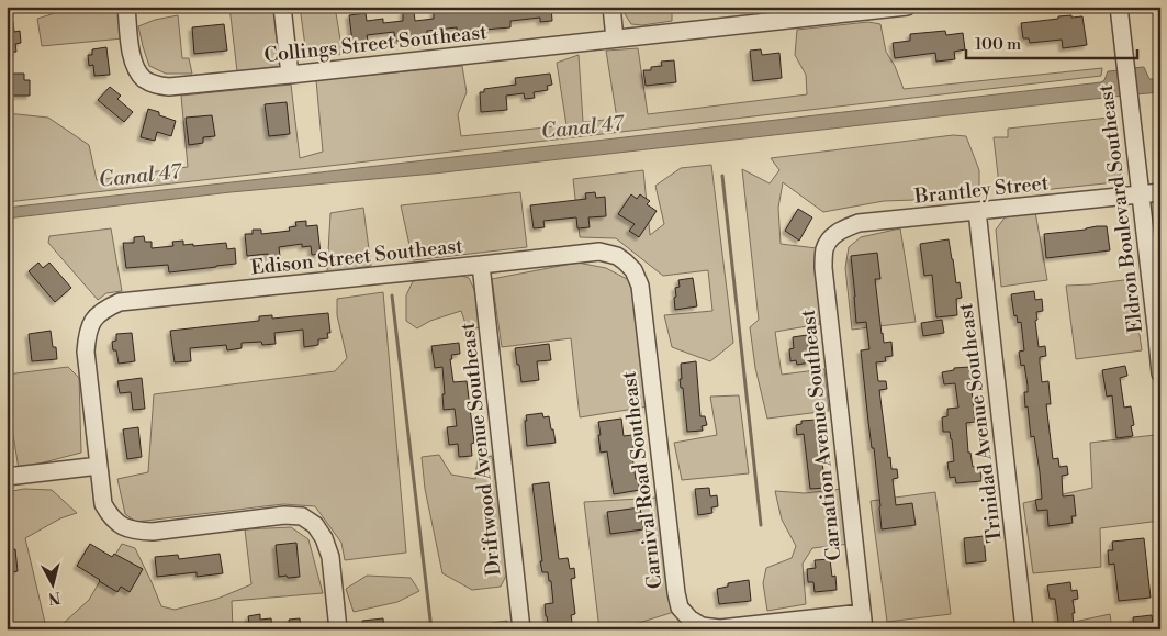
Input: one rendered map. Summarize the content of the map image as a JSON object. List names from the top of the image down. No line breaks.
{"streets":{"street":["Collings Street Southeast","Brantley Street","Eldron Boulevard Southeast","Edison Street Southeast","Trinidad Avenue Southeast","Carnation Avenue Southeast","Driftwood Avenue Southeast","Carnival Road Southeast"]},"crossings":[["Brantley Street","Eldron Boulevard Southeast"],["Brantley Street","Trinidad Avenue Southeast"],["Brantley Street","Carnation Avenue Southeast"],["Edison Street Southeast","Driftwood Avenue Southeast"],["Edison Street Southeast","Carnival Road Southeast"],["Carnation Avenue Southeast","Carnival Road Southeast"]],"water":["Canal 47"],"scale_bar":"100 m","north":"bottom"}
